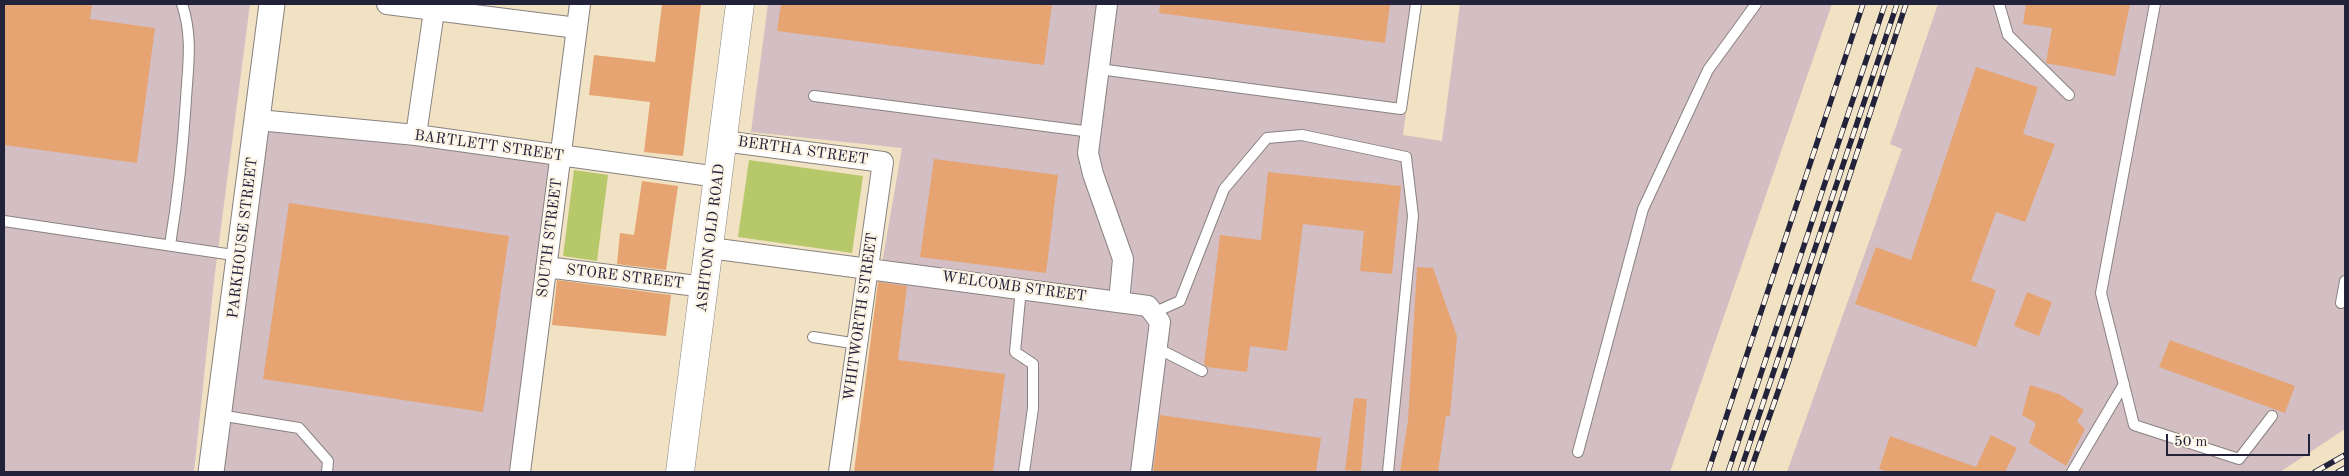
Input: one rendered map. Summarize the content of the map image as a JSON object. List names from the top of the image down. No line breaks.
{"streets":{"highway":["ASHTON OLD ROAD"],"street":["BARTLETT STREET","BERTHA STREET","PARKHOUSE STREET","SOUTH STREET","STORE STREET","WELCOMB STREET","WHITWORTH STREET"]},"crossings":[["BARTLETT STREET","PARKHOUSE STREET"],["BARTLETT STREET","SOUTH STREET"],["BARTLETT STREET","ASHTON OLD ROAD"],["BERTHA STREET","ASHTON OLD ROAD"],["BERTHA STREET","WHITWORTH STREET"],["SOUTH STREET","STORE STREET"],["ASHTON OLD ROAD","STORE STREET"],["ASHTON OLD ROAD","WELCOMB STREET"],["WELCOMB STREET","WHITWORTH STREET"]],"scale_bar":"50 m"}
